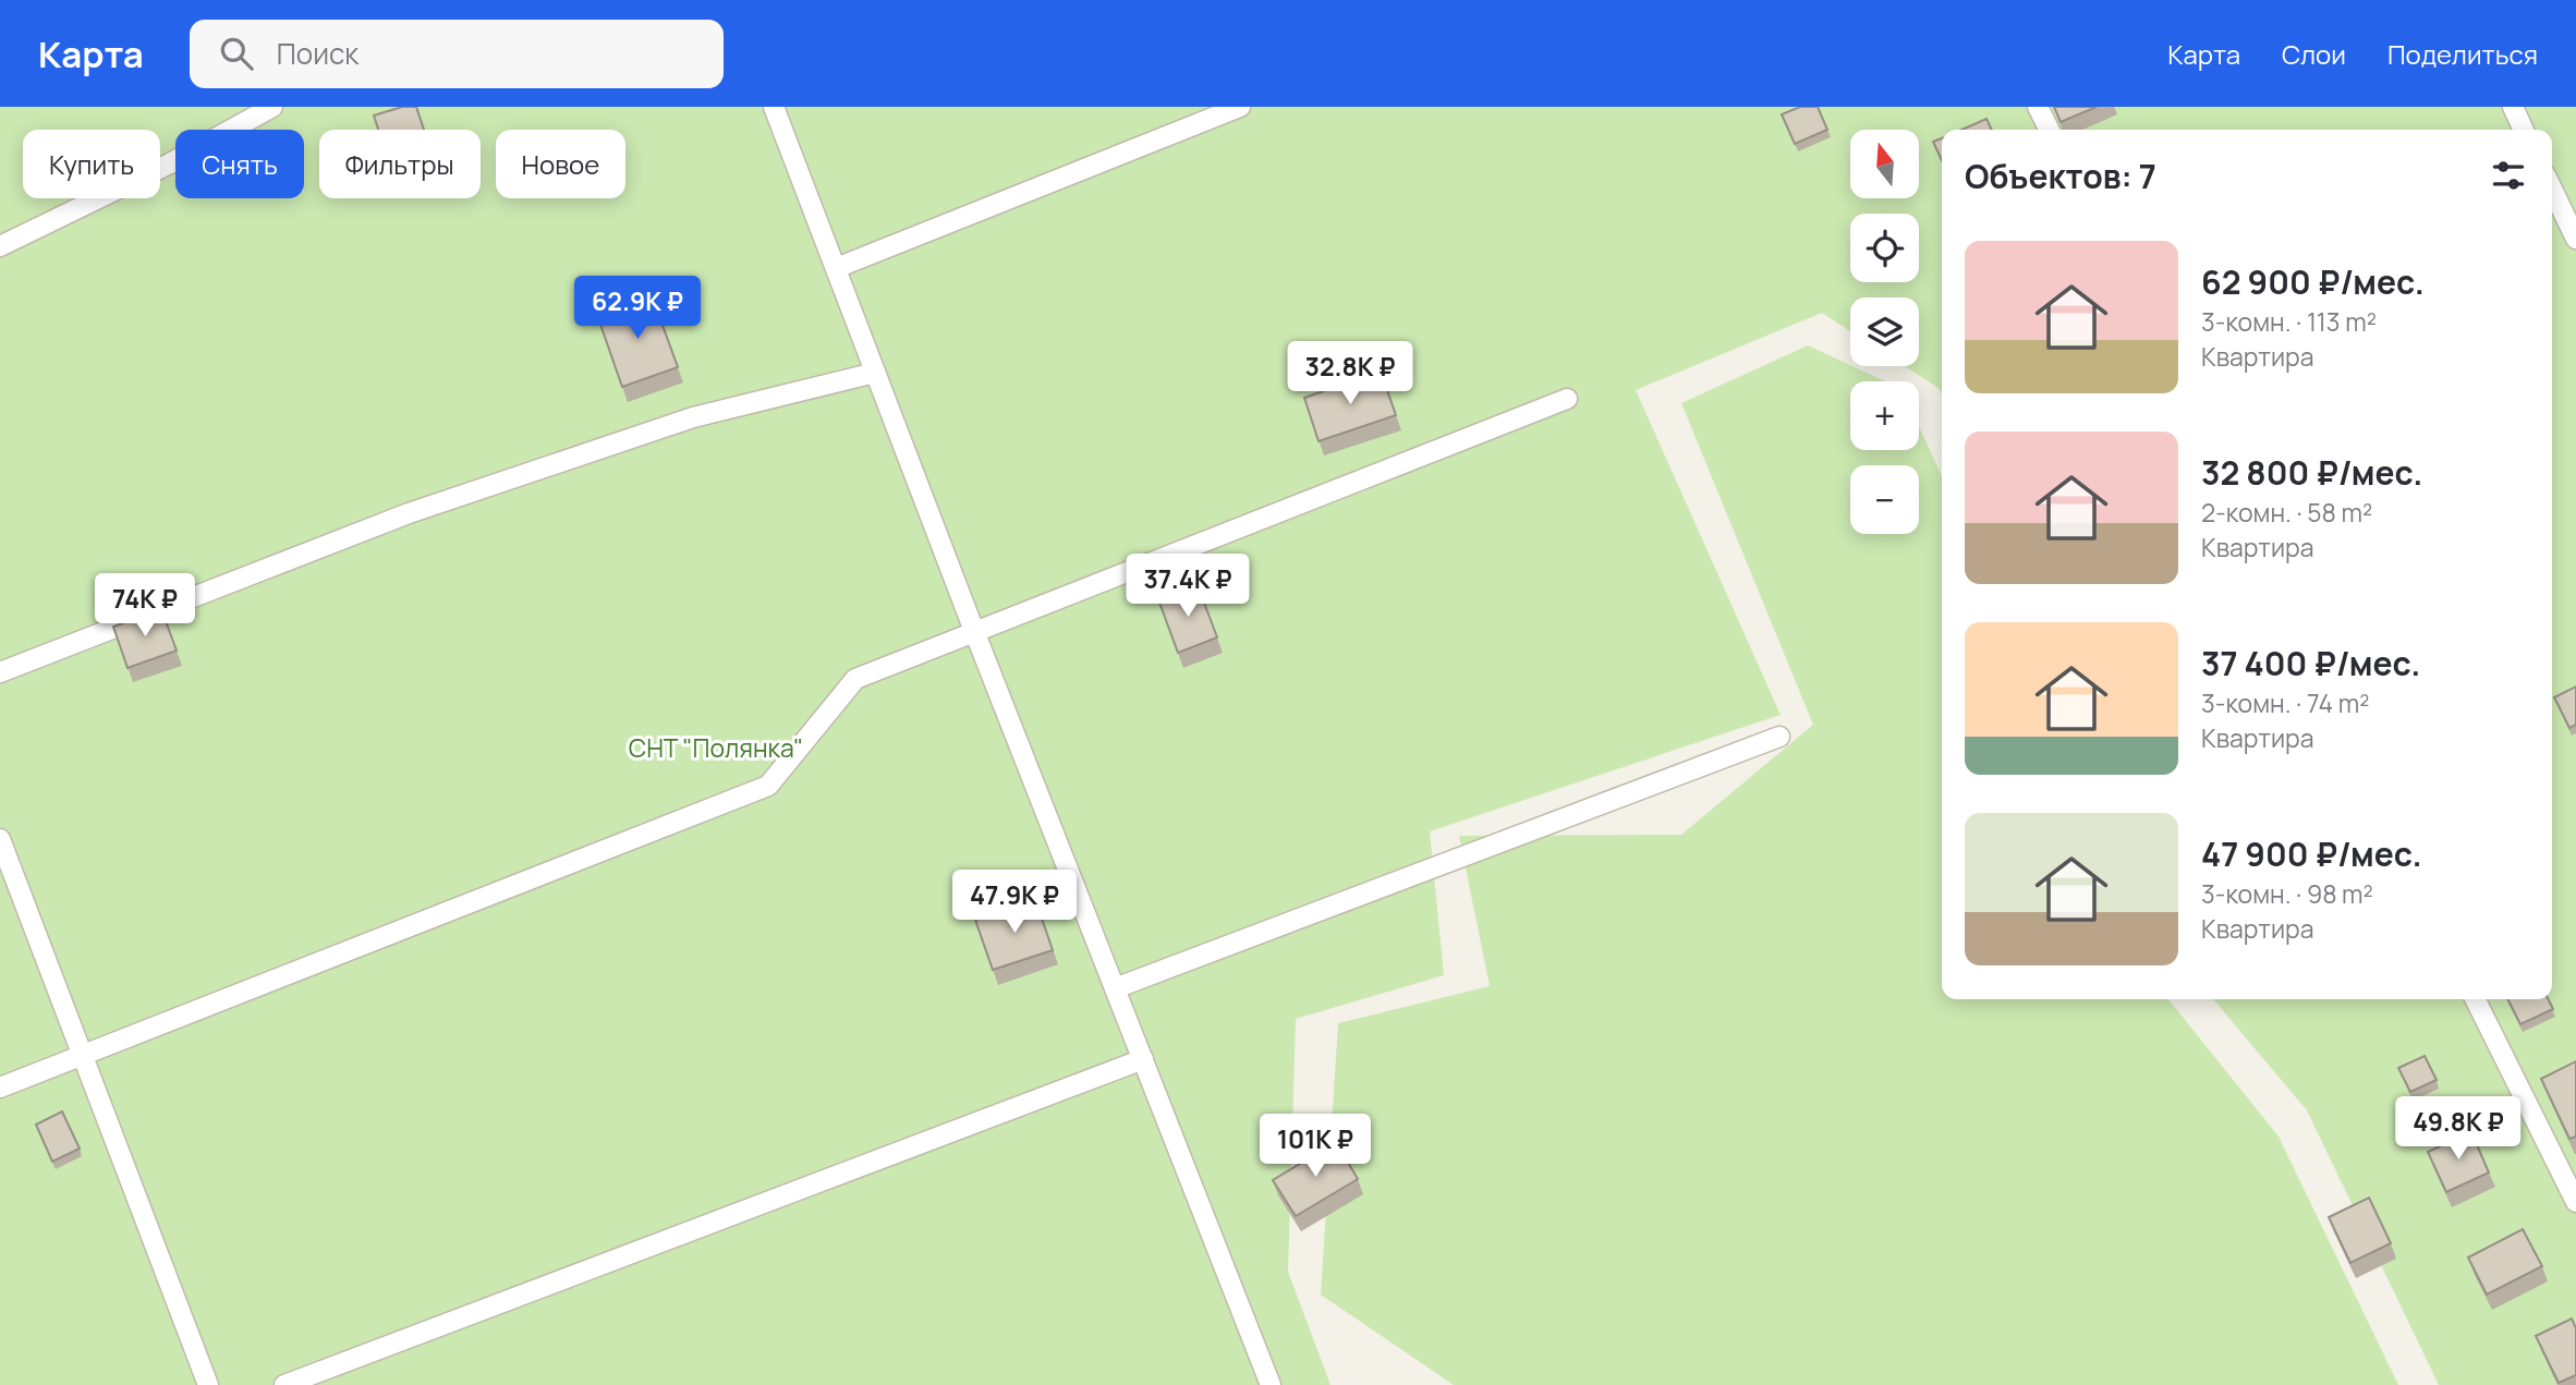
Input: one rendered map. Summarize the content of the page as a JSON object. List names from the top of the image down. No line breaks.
{"parks":["СНТ \"Полянка\""],"north":"top","page":{"header":"Карта","search":"Поиск","nav":["Карта","Слои","Поделиться"],"map_buttons":["+","−"],"chip":["Купить","Снять","Фильтры","Новое"],"heading":"Объектов: 7","list":[{"name":"62 900 ₽/мес.","note":"3-комн. · 113 m² · Квартира"},{"name":"32 800 ₽/мес.","note":"2-комн. · 58 m² · Квартира"},{"name":"37 400 ₽/мес.","note":"3-комн. · 74 m² · Квартира"},{"name":"47 900 ₽/мес.","note":"3-комн. · 98 m² · Квартира"}],"price":["62.9K ₽","32.8K ₽","37.4K ₽","74K ₽","47.9K ₽","49.8K ₽","101K ₽"]}}
